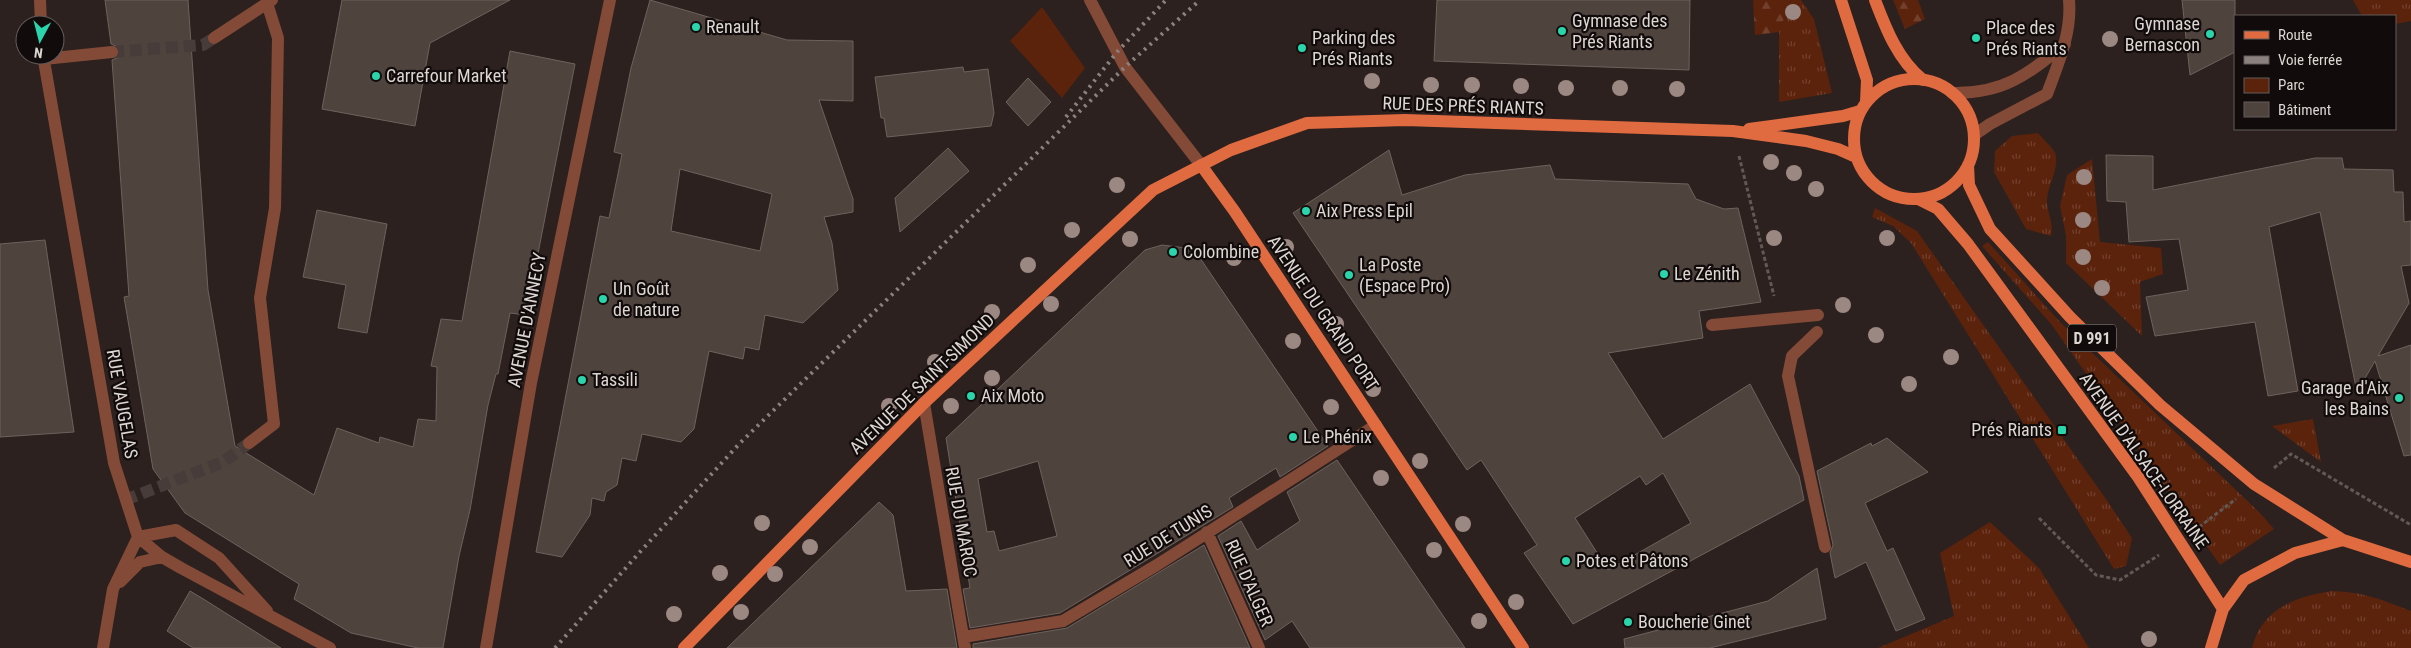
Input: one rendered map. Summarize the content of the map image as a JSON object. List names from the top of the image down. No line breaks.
{"streets":{"main road":["RUE DES PRÉS RIANTS","AVENUE DU GRAND PORT","D 991","AVENUE DE SAINT-SIMOND","AVENUE D'ALSACE-LORRAINE"],"street":["AVENUE D'ANNECY","RUE VAUGELAS","RUE DU MAROC","RUE DE TUNIS","RUE D'ALGER"]},"crossings":[["RUE DES PRÉS RIANTS","AVENUE DU GRAND PORT"],["RUE DES PRÉS RIANTS","AVENUE DE SAINT-SIMOND"],["RUE DES PRÉS RIANTS","AVENUE D'ALSACE-LORRAINE"],["AVENUE DU GRAND PORT","AVENUE DE SAINT-SIMOND"],["AVENUE DU GRAND PORT","RUE DE TUNIS"],["AVENUE DE SAINT-SIMOND","RUE DU MAROC"],["RUE DU MAROC","RUE DE TUNIS"],["RUE DE TUNIS","RUE D'ALGER"]],"places":{"other":["Renault","Gymnase des Prés Riants","Gymnase Bernascon","Place des Prés Riants","Parking des Prés Riants","Carrefour Market","Aix Press Epil","Colombine","Le Zénith","La Poste (Espace Pro)","Un Goût de nature","Tassili","Aix Moto","Garage d'Aix les Bains","Le Phénix","Potes et Pâtons","Boucherie Ginet"],"transit":["Prés Riants"]},"legend":["Route","Voie ferrée","Parc","Bâtiment"],"north":"bottom"}
